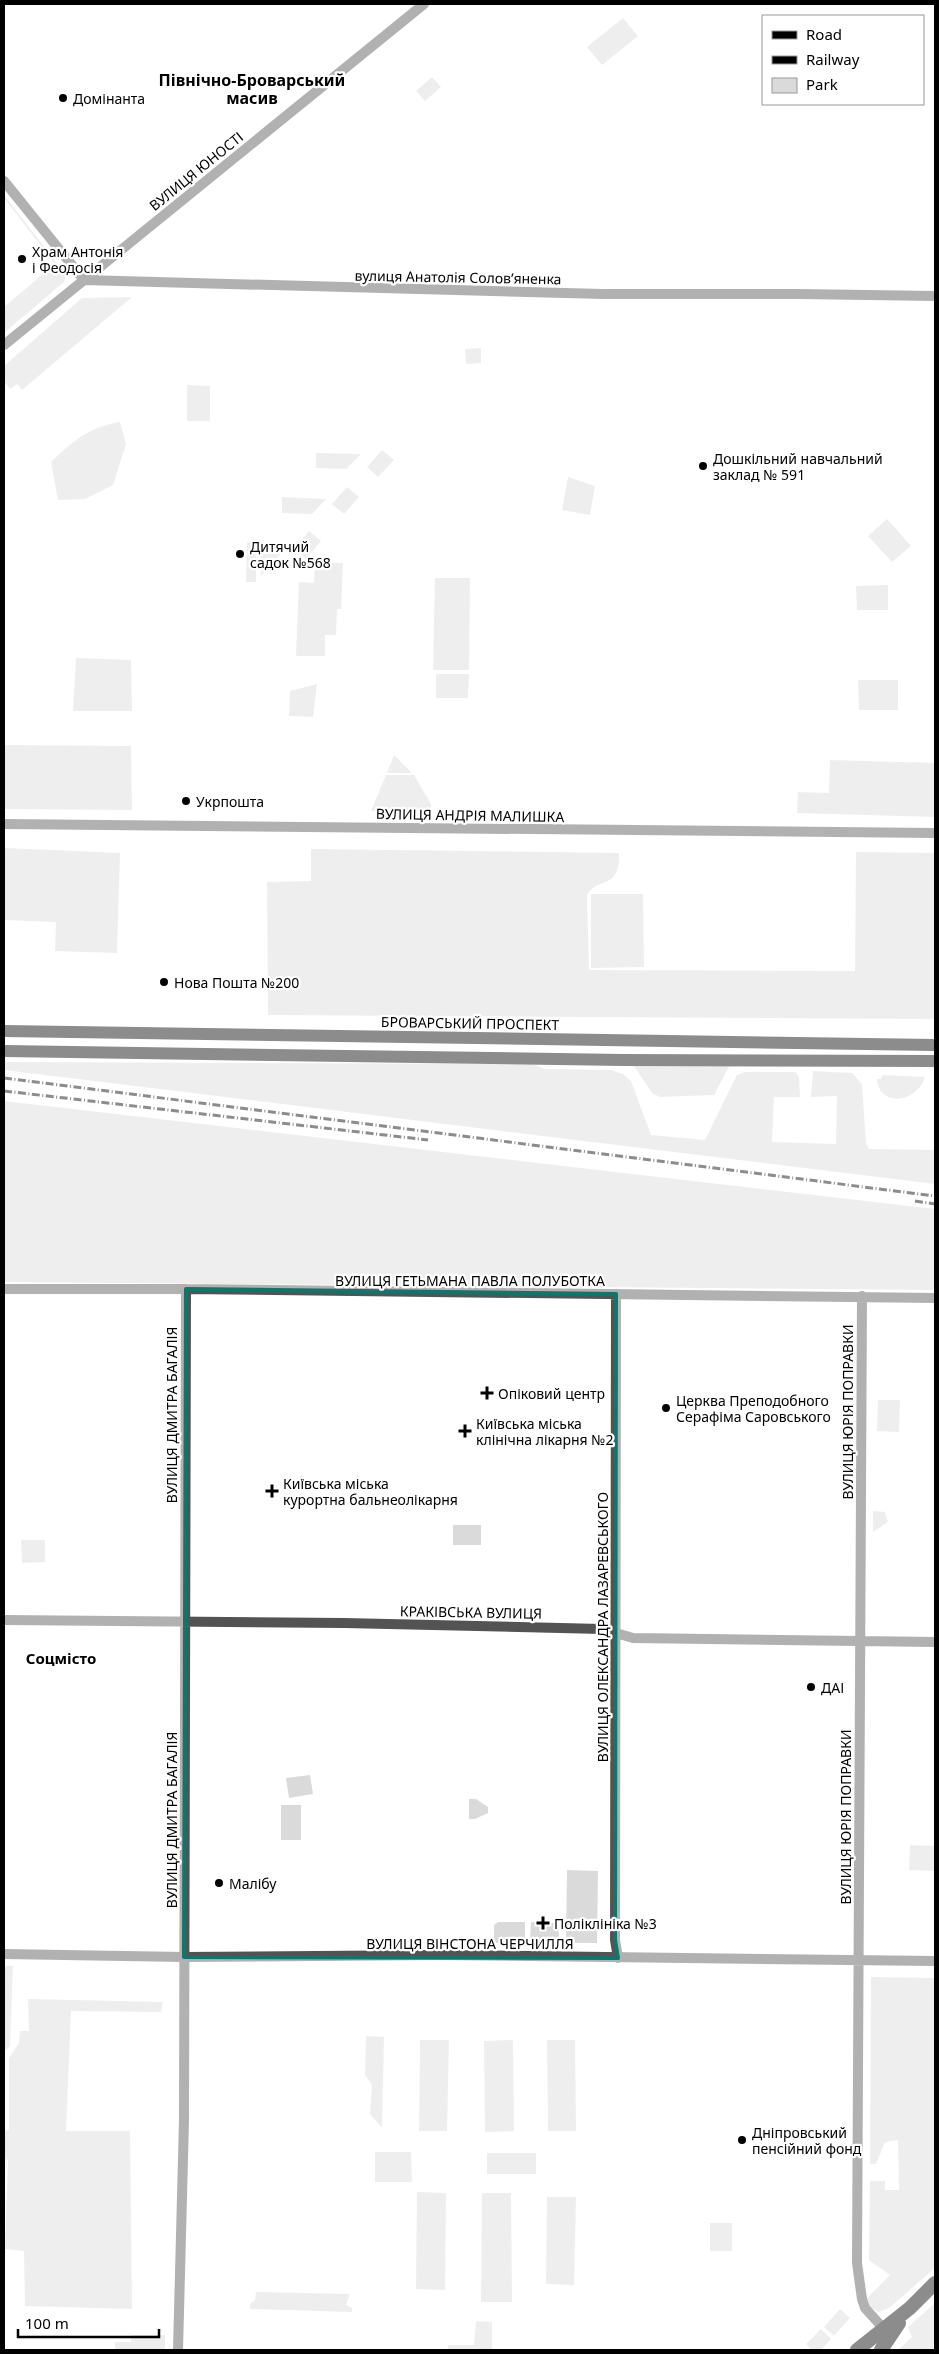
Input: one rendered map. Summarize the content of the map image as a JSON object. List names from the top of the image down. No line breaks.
{"streets":{"main road":["БРОВАРСЬКИЙ ПРОСПЕКТ"],"street":["ВУЛИЦЯ ЮНОСТІ","вулиця Анатолія Соловʼяненка","ВУЛИЦЯ АНДРІЯ МАЛИШКА","ВУЛИЦЯ ГЕТЬМАНА ПАВЛА ПОЛУБОТКА","ВУЛИЦЯ ЮРІЯ ПОПРАВКИ","ВУЛИЦЯ ДМИТРА БАГАЛІЯ","КРАКІВСЬКА ВУЛИЦЯ","ВУЛИЦЯ ОЛЕКСАНДРА ЛАЗАРЕВСЬКОГО","ВУЛИЦЯ ВІНСТОНА ЧЕРЧИЛЛЯ"]},"crossings":[["ВУЛИЦЯ ЮНОСТІ","вулиця Анатолія Соловʼяненка"],["ВУЛИЦЯ ГЕТЬМАНА ПАВЛА ПОЛУБОТКА","ВУЛИЦЯ ЮРІЯ ПОПРАВКИ"],["ВУЛИЦЯ ГЕТЬМАНА ПАВЛА ПОЛУБОТКА","ВУЛИЦЯ ДМИТРА БАГАЛІЯ"],["ВУЛИЦЯ ГЕТЬМАНА ПАВЛА ПОЛУБОТКА","ВУЛИЦЯ ОЛЕКСАНДРА ЛАЗАРЕВСЬКОГО"],["ВУЛИЦЯ ЮРІЯ ПОПРАВКИ","КРАКІВСЬКА ВУЛИЦЯ"],["ВУЛИЦЯ ЮРІЯ ПОПРАВКИ","ВУЛИЦЯ ВІНСТОНА ЧЕРЧИЛЛЯ"],["ВУЛИЦЯ ДМИТРА БАГАЛІЯ","КРАКІВСЬКА ВУЛИЦЯ"],["ВУЛИЦЯ ДМИТРА БАГАЛІЯ","ВУЛИЦЯ ВІНСТОНА ЧЕРЧИЛЛЯ"],["КРАКІВСЬКА ВУЛИЦЯ","ВУЛИЦЯ ОЛЕКСАНДРА ЛАЗАРЕВСЬКОГО"],["ВУЛИЦЯ ОЛЕКСАНДРА ЛАЗАРЕВСЬКОГО","ВУЛИЦЯ ВІНСТОНА ЧЕРЧИЛЛЯ"]],"districts":["Північно-Броварський масив","Соцмісто"],"places":{"other":["Домінанта","Храм Антонія і Феодосія","Дошкільний навчальний заклад № 591","Дитячий садок №568","Укрпошта","Нова Пошта №200","Церква Преподобного Серафіма Саровського","ДАІ","Малібу","Дніпровський пенсійний фонд"],"health":["Опіковий центр","Київська міська клінічна лікарня №2","Київська міська курортна бальнеолікарня","Поліклініка №3"]},"legend":["Road","Railway","Park"],"scale_bar":"100 m"}
